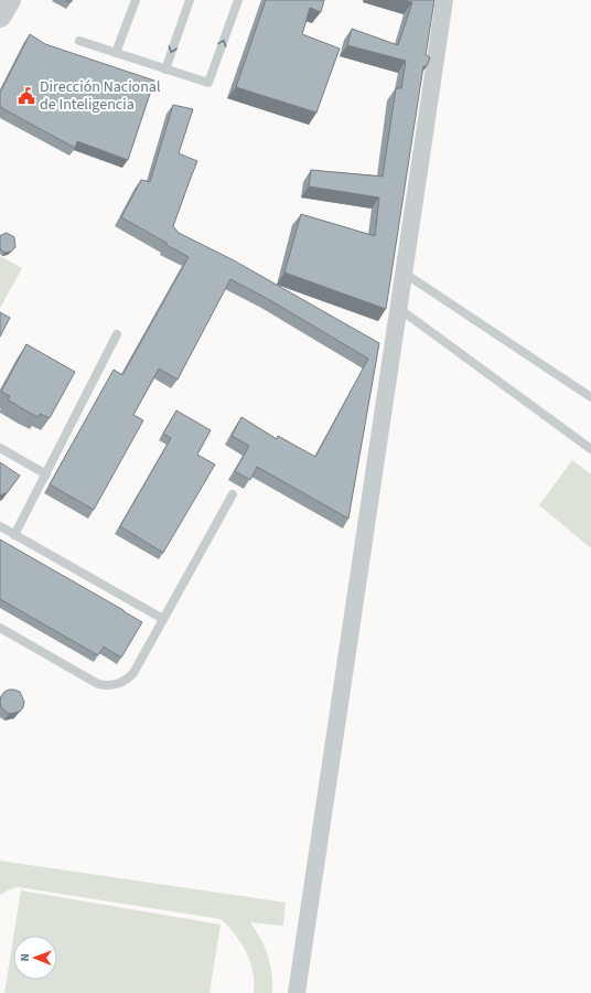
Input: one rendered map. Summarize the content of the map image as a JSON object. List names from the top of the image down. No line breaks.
{"places":{"public building":["Dirección Nacional de Inteligencia"]},"north":"left"}
